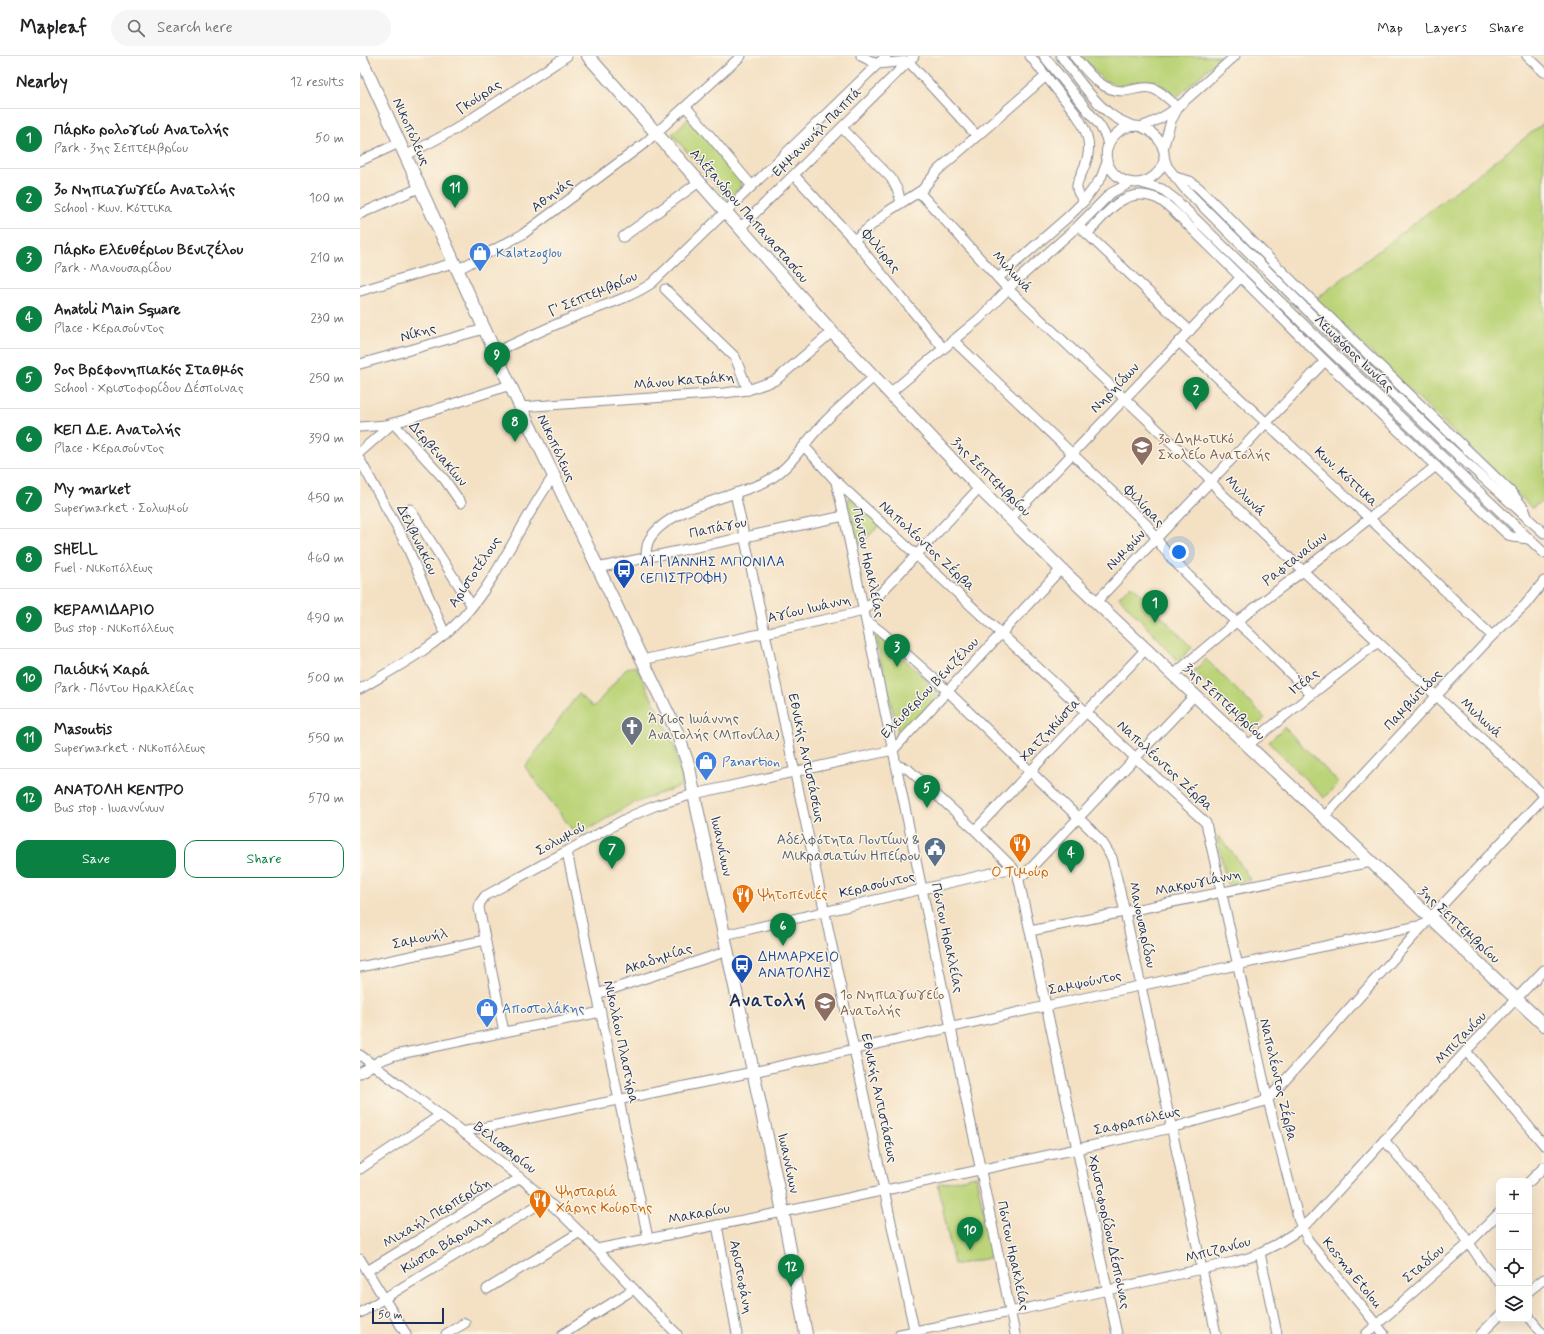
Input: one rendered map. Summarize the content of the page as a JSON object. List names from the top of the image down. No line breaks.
{"streets":{"main road":["Νικοπόλεως","Αλέξανδρου Παπαναστασίου","3ης Σεπτεμβρίου","Ιωαννίνων"],"street":["Γκούρας","Εμμανουήλ Παππά","Αθηνάς","Φιλύρας","Μυλωνά","Γ' Σεπτεμβρίου","Νίκης","Λεωφόρος Ιωνίας","Μάνου Κατράκη","Νηρηίδων","Δερβενακίων","Κων. Κόττικα","Παπάγου","Δελβινακίου","Ναπολέοντος Ζέρβα","Νυμφών","Ραφταναίων","Πόντου Ηρακλείας","Αριστοτέλους","Αγίου Ιωάννη","Ιτέας","Ελευθερίου Βενιζέλου","Παμβώτιδος","Χατζηκώστα","Εθνικής Αντιστάσεως","Σολωμού","Μακρυγιάννη","Κερασούντος","Μανουσαρίδου","Σαμουήλ","Ακαδημίας","Σαμψούντος","Μπιζανίου","Νικολάου Πλαστήρα","Σαφραπόλεως","Βελισσαρίου","Μιχαήλ Περπερίδη","Μακαρίου","Χριστοφορίδου Δέσποινας","Κώστα Βάρναλη","Σταδίου","Kosma Etolou","Αριστοφάνη"]},"crossings":[["Γκούρας","Νικοπόλεως"],["Νικοπόλεως","Αθηνάς"],["Νικοπόλεως","Γ' Σεπτεμβρίου"],["Νικοπόλεως","Νίκης"],["Νικοπόλεως","Μάνου Κατράκη"],["Νικοπόλεως","Παπάγου"],["Νικοπόλεως","Αριστοτέλους"],["Νικοπόλεως","Ιωαννίνων"],["Εμμανουήλ Παππά","Αλέξανδρου Παπαναστασίου"],["Εμμανουήλ Παππά","Φιλύρας"],["Εμμανουήλ Παππά","Γ' Σεπτεμβρίου"],["Αθηνάς","Αλέξανδρου Παπαναστασίου"],["Αλέξανδρου Παπαναστασίου","Γ' Σεπτεμβρίου"],["Αλέξανδρου Παπαναστασίου","Μάνου Κατράκη"],["Αλέξανδρου Παπαναστασίου","3ης Σεπτεμβρίου"],["Φιλύρας","Νηρηίδων"],["Φιλύρας","Νυμφών"],["Φιλύρας","Ραφταναίων"],["Φιλύρας","Ιτέας"],["Μυλωνά","Νηρηίδων"],["Μυλωνά","Νυμφών"],["Μυλωνά","Ραφταναίων"],["Μυλωνά","Ιτέας"],["Μυλωνά","Παμβώτιδος"],["Νηρηίδων","3ης Σεπτεμβρίου"],["Νηρηίδων","Κων. Κόττικα"],["3ης Σεπτεμβρίου","Νυμφών"],["3ης Σεπτεμβρίου","Ραφταναίων"],["3ης Σεπτεμβρίου","Αγίου Ιωάννη"],["3ης Σεπτεμβρίου","Ιτέας"],["3ης Σεπτεμβρίου","Ελευθερίου Βενιζέλου"],["3ης Σεπτεμβρίου","Παμβώτιδος"],["3ης Σεπτεμβρίου","Χατζηκώστα"],["3ης Σεπτεμβρίου","Μακρυγιάννη"],["3ης Σεπτεμβρίου","Σαμψούντος"],["3ης Σεπτεμβρίου","Μπιζανίου"],["Κων. Κόττικα","Νυμφών"],["Κων. Κόττικα","Ραφταναίων"],["Κων. Κόττικα","Παμβώτιδος"],["Παπάγου","Πόντου Ηρακλείας"],["Παπάγου","Εθνικής Αντιστάσεως"],["Παπάγου","Ιωαννίνων"],["Δελβινακίου","Αριστοτέλους"],["Ναπολέοντος Ζέρβα","Πόντου Ηρακλείας"],["Ναπολέοντος Ζέρβα","Αγίου Ιωάννη"],["Ναπολέοντος Ζέρβα","Ελευθερίου Βενιζέλου"],["Ναπολέοντος Ζέρβα","Χατζηκώστα"],["Ναπολέοντος Ζέρβα","Μακρυγιάννη"],["Ναπολέοντος Ζέρβα","Σαμψούντος"],["Ναπολέοντος Ζέρβα","Μπιζανίου"],["Ναπολέοντος Ζέρβα","Σαφραπόλεως"],["Ναπολέοντος Ζέρβα","Kosma Etolou"],["Πόντου Ηρακλείας","Αγίου Ιωάννη"],["Πόντου Ηρακλείας","Ελευθερίου Βενιζέλου"],["Πόντου Ηρακλείας","Κερασούντος"],["Πόντου Ηρακλείας","Μανουσαρίδου"],["Πόντου Ηρακλείας","Σαμψούντος"],["Πόντου Ηρακλείας","Μπιζανίου"],["Πόντου Ηρακλείας","Σαφραπόλεως"],["Πόντου Ηρακλείας","Χριστοφορίδου Δέσποινας"],["Αγίου Ιωάννη","Εθνικής Αντιστάσεως"],["Αγίου Ιωάννη","Ιωαννίνων"],["Ελευθερίου Βενιζέλου","Εθνικής Αντιστάσεως"],["Ελευθερίου Βενιζέλου","Σολωμού"],["Ελευθερίου Βενιζέλου","Ιωαννίνων"],["Ελευθερίου Βενιζέλου","Μανουσαρίδου"],["Χατζηκώστα","Μανουσαρίδου"],["Χατζηκώστα","Χριστοφορίδου Δέσποινας"],["Εθνικής Αντιστάσεως","Κερασούντος"],["Εθνικής Αντιστάσεως","Σαμψούντος"],["Εθνικής Αντιστάσεως","Μπιζανίου"],["Εθνικής Αντιστάσεως","Σαφραπόλεως"],["Σολωμού","Ιωαννίνων"],["Σολωμού","Σαμουήλ"],["Σολωμού","Νικολάου Πλαστήρα"],["Ιωαννίνων","Κερασούντος"],["Ιωαννίνων","Ακαδημίας"],["Ιωαννίνων","Σαμψούντος"],["Ιωαννίνων","Σαφραπόλεως"],["Ιωαννίνων","Μακαρίου"],["Μακρυγιάννη","Μανουσαρίδου"],["Μακρυγιάννη","Χριστοφορίδου Δέσποινας"],["Κερασούντος","Χριστοφορίδου Δέσποινας"],["Μανουσαρίδου","Σαμψούντος"],["Μανουσαρίδου","Μπιζανίου"],["Μανουσαρίδου","Σαφραπόλεως"],["Ακαδημίας","Νικολάου Πλαστήρα"],["Σαμψούντος","Νικολάου Πλαστήρα"],["Σαμψούντος","Βελισσαρίου"],["Σαμψούντος","Χριστοφορίδου Δέσποινας"],["Μπιζανίου","Χριστοφορίδου Δέσποινας"],["Μπιζανίου","Kosma Etolou"],["Νικολάου Πλαστήρα","Μακαρίου"],["Σαφραπόλεως","Μακαρίου"],["Σαφραπόλεως","Χριστοφορίδου Δέσποινας"],["Βελισσαρίου","Μιχαήλ Περπερίδη"],["Βελισσαρίου","Μακαρίου"],["Βελισσαρίου","Κώστα Βάρναλη"],["Μακαρίου","Αριστοφάνη"],["Σταδίου","Kosma Etolou"]],"districts":["Ανατολή"],"places":{"shop":["Kalatzoglou","Panartion","Αποστολάκης"],"school or university":["3ο Δημοτικό Σχολείο Ανατολής","1ο Νηπιαγωγείο Ανατολής"],"bus stop":["ΑΪ ΓΙΑΝΝΗΣ ΜΠΟΝΙΛΑ (ΕΠΙΣΤΡΟΦΗ)","ΔΗΜΑΡΧΕΙΟ ΑΝΑΤΟΛΗΣ"],"church":["Άγιος Ιωάννης Ανατολής (Μπονίλα)"],"restaurant":["Ο Τιμούρ","Ψητοπενιές","Ψησταριά Χάρης Κούρτης"],"public building":["Αδελφότητα Ποντίων & Μικρασιατών Ηπείρου"]},"scale_bar":"50 m","page":{"header":"Mapleaf","search":"Search here","nav":["Map","Layers","Share"],"heading":["Nearby","12 results"],"list":[{"mark":"1","name":"Πάρκο ρολογιού Ανατολής","note":"Park · 3ης Σεπτεμβρίου","value":"50 m"},{"mark":"2","name":"3ο Νηπιαγωγείο Ανατολής","note":"School · Κων. Κόττικα","value":"100 m"},{"mark":"3","name":"Πάρκο Ελευθέριου Βενιζέλου","note":"Park · Μανουσαρίδου","value":"210 m"},{"mark":"4","name":"Anatoli Main Square","note":"Place · Κερασούντος","value":"230 m"},{"mark":"5","name":"9ος Βρεφονηπιακός Σταθμός","note":"School · Χριστοφορίδου Δέσποινας","value":"250 m"},{"mark":"6","name":"ΚΕΠ Δ.Ε. Ανατολής","note":"Place · Κερασούντος","value":"390 m"},{"mark":"7","name":"My market","note":"Supermarket · Σολωμού","value":"450 m"},{"mark":"8","name":"SHELL","note":"Fuel · Νικοπόλεως","value":"460 m"},{"mark":"9","name":"ΚΕΡΑΜΙΔΑΡΙΟ","note":"Bus stop · Νικοπόλεως","value":"490 m"},{"mark":"10","name":"Παιδική Χαρά","note":"Park · Πόντου Ηρακλείας","value":"500 m"},{"mark":"11","name":"Masoutis","note":"Supermarket · Νικοπόλεως","value":"550 m"},{"mark":"12","name":"ΑΝΑΤΟΛΗ ΚΕΝΤΡΟ","note":"Bus stop · Ιωαννίνων","value":"570 m"}],"pins":["11","9","2","8","1","3","5","7","4","6","10","12"],"buttons":["Save","Share"],"map_buttons":["+","−"],"scale":"50 m"}}
